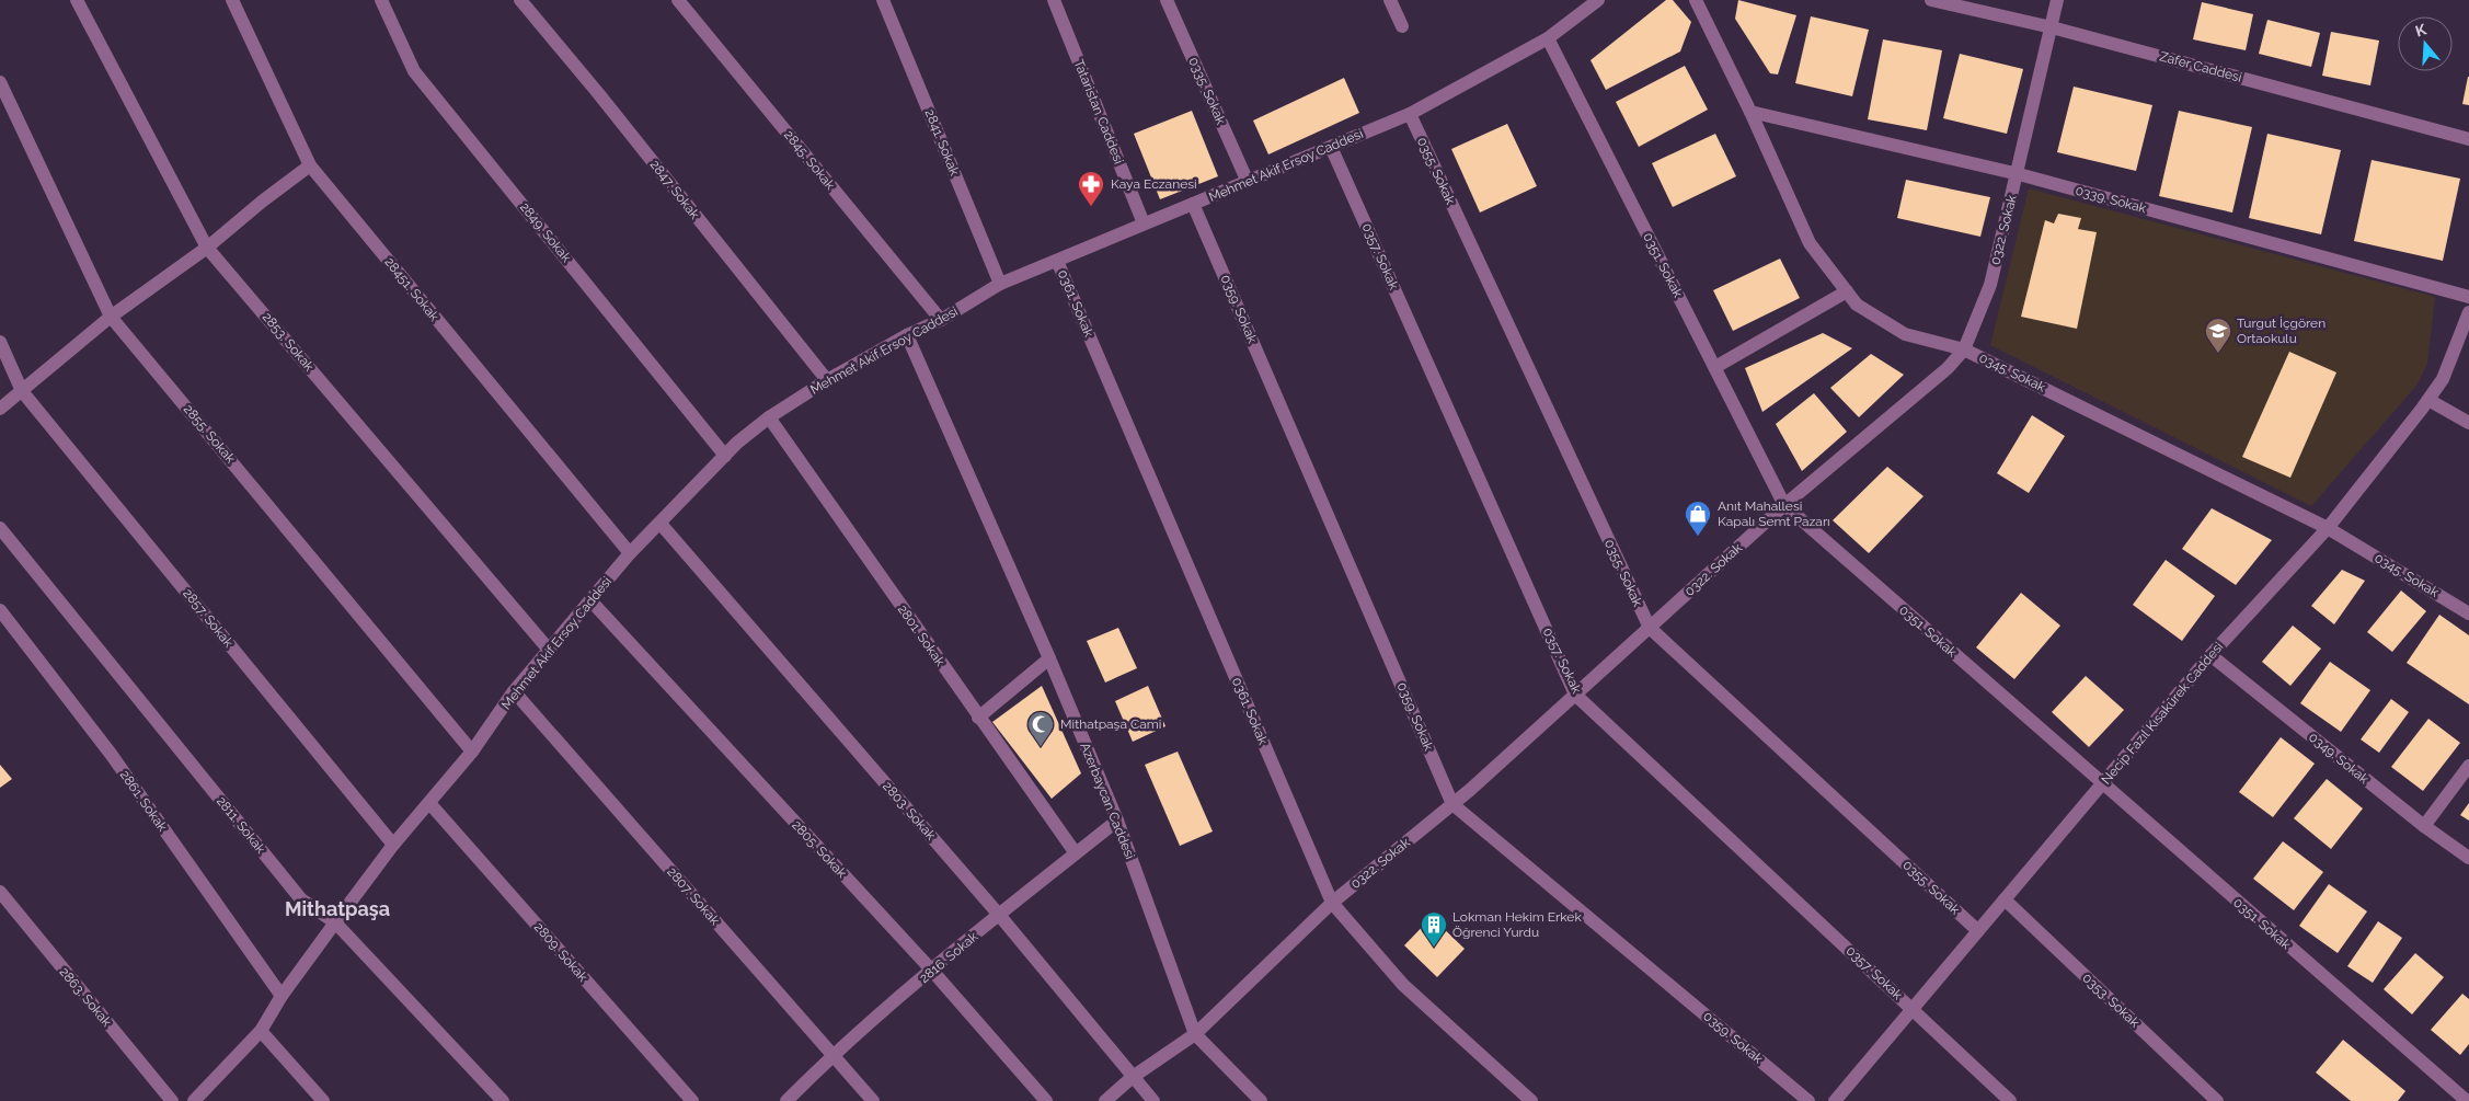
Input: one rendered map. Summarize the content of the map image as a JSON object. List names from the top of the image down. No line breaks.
{"streets":{"street":["Zafer Caddesi","0335. Sokak","Tataristan Caddesi","2841. Sokak","2845. Sokak","Mehmet Akif Ersoy Caddesi","0355. Sokak","2847. Sokak","0339. Sokak","0322. Sokak","2849. Sokak","0357. Sokak","0351. Sokak","28451. Sokak","0361. Sokak","0359. Sokak","2853. Sokak","0345. Sokak","2855. Sokak","2857. Sokak","2801. Sokak","Necip Fazıl Kısakürek Caddesi","0349. Sokak","2861. Sokak","Azerbaycan Caddesi","2803. Sokak","2811. Sokak","2805. Sokak","2807. Sokak","2809. Sokak","2816. Sokak","2863. Sokak","0353. Sokak"]},"crossings":[["Zafer Caddesi","0322. Sokak"],["0335. Sokak","Mehmet Akif Ersoy Caddesi"],["Tataristan Caddesi","Mehmet Akif Ersoy Caddesi"],["2841. Sokak","Mehmet Akif Ersoy Caddesi"],["2845. Sokak","Mehmet Akif Ersoy Caddesi"],["Mehmet Akif Ersoy Caddesi","0355. Sokak"],["Mehmet Akif Ersoy Caddesi","2847. Sokak"],["Mehmet Akif Ersoy Caddesi","2849. Sokak"],["Mehmet Akif Ersoy Caddesi","0357. Sokak"],["Mehmet Akif Ersoy Caddesi","0351. Sokak"],["Mehmet Akif Ersoy Caddesi","28451. Sokak"],["Mehmet Akif Ersoy Caddesi","0361. Sokak"],["Mehmet Akif Ersoy Caddesi","0359. Sokak"],["Mehmet Akif Ersoy Caddesi","2853. Sokak"],["Mehmet Akif Ersoy Caddesi","2855. Sokak"],["Mehmet Akif Ersoy Caddesi","2857. Sokak"],["Mehmet Akif Ersoy Caddesi","2801. Sokak"],["Mehmet Akif Ersoy Caddesi","2861. Sokak"],["Mehmet Akif Ersoy Caddesi","Azerbaycan Caddesi"],["Mehmet Akif Ersoy Caddesi","2803. Sokak"],["Mehmet Akif Ersoy Caddesi","2811. Sokak"],["Mehmet Akif Ersoy Caddesi","2805. Sokak"],["Mehmet Akif Ersoy Caddesi","2807. Sokak"],["Mehmet Akif Ersoy Caddesi","2809. Sokak"],["0355. Sokak","0322. Sokak"],["0355. Sokak","Necip Fazıl Kısakürek Caddesi"],["0339. Sokak","0322. Sokak"],["0339. Sokak","0345. Sokak"],["0322. Sokak","0357. Sokak"],["0322. Sokak","0351. Sokak"],["0322. Sokak","0361. Sokak"],["0322. Sokak","0359. Sokak"],["0322. Sokak","0345. Sokak"],["0322. Sokak","Azerbaycan Caddesi"],["0322. Sokak","2803. Sokak"],["0357. Sokak","Necip Fazıl Kısakürek Caddesi"],["0351. Sokak","Necip Fazıl Kısakürek Caddesi"],["0345. Sokak","Necip Fazıl Kısakürek Caddesi"],["2801. Sokak","2816. Sokak"],["Necip Fazıl Kısakürek Caddesi","0349. Sokak"],["Necip Fazıl Kısakürek Caddesi","0353. Sokak"],["Azerbaycan Caddesi","2816. Sokak"],["2803. Sokak","2816. Sokak"],["2805. Sokak","2816. Sokak"],["2807. Sokak","2816. Sokak"]],"districts":["Mithatpaşa"],"places":{"pharmacy":["Kaya Eczanesi"],"school or university":["Turgut İçgören Ortaokulu"],"shop":["Anıt Mahallesi Kapalı Semt Pazarı"],"mosque":["Mithatpaşa Cami"],"building":["Lokman Hekim Erkek Öğrenci Yurdu"]},"north":"top"}
